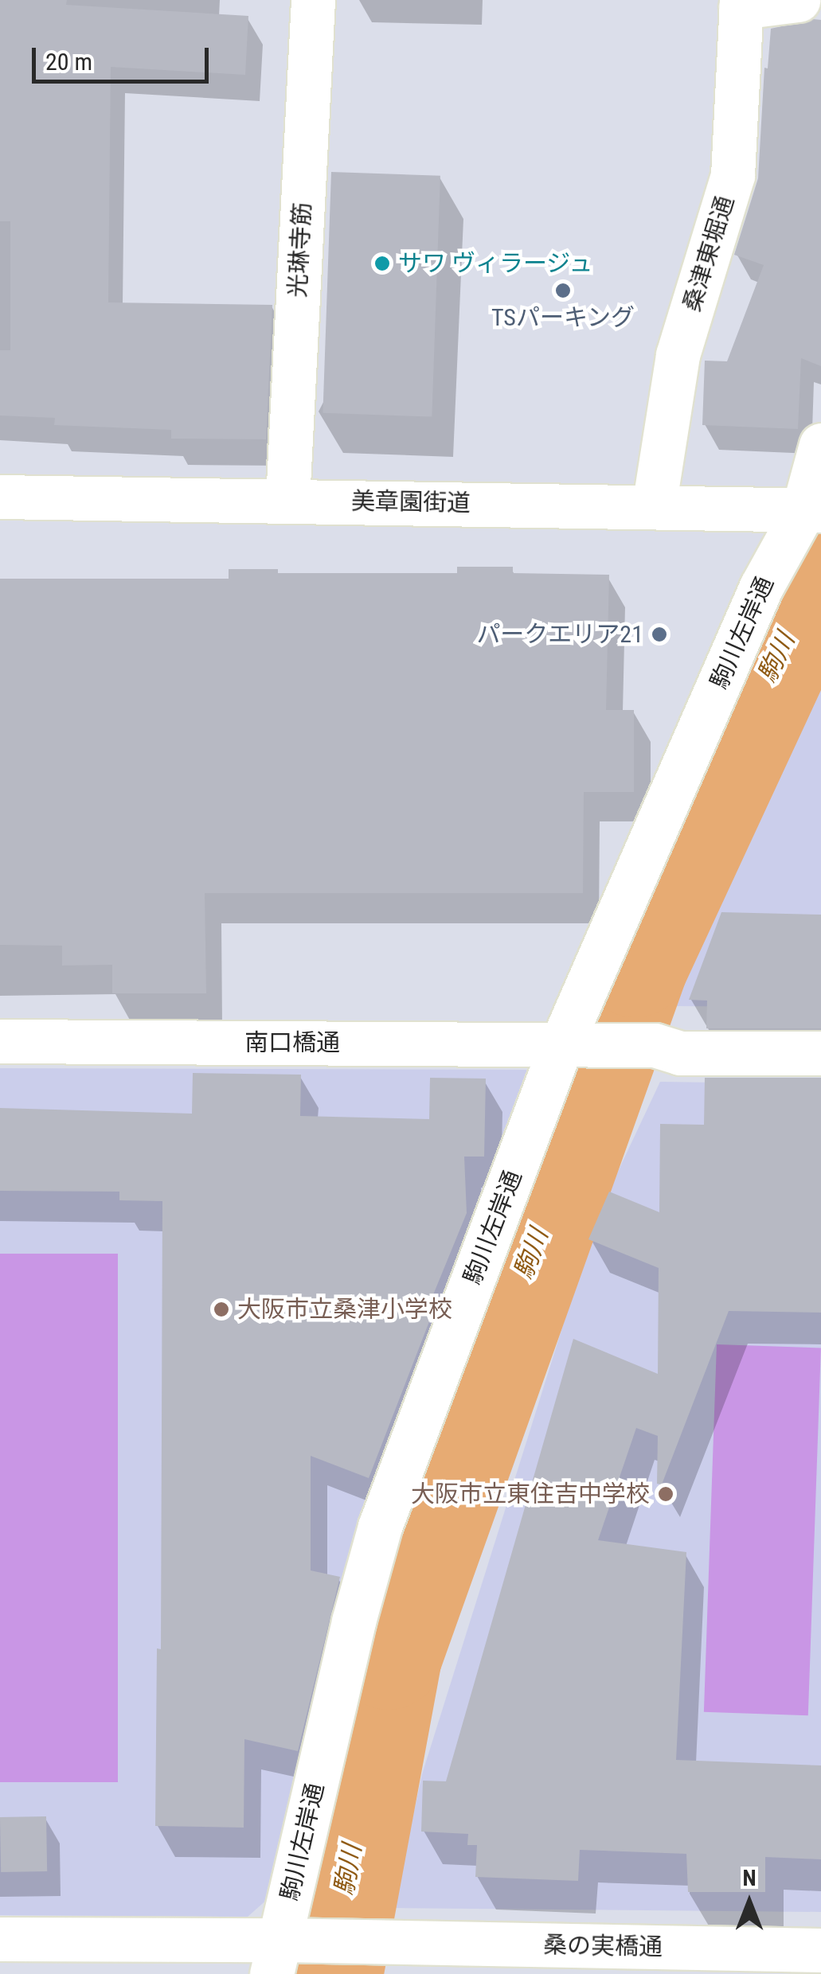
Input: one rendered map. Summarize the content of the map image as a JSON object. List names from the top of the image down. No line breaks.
{"streets":{"street":["光琳寺筋","桑津東堀通","美章園街道","駒川左岸通","南口橋通","桑の実橋通"]},"crossings":[["光琳寺筋","美章園街道"],["桑津東堀通","美章園街道"],["美章園街道","駒川左岸通"],["駒川左岸通","南口橋通"],["駒川左岸通","桑の実橋通"]],"water":["駒川"],"places":["サワ ヴィラージュ","TSパーキング","パークエリア21","大阪市立桑津小学校","大阪市立東住吉中学校"],"scale_bar":"20 m","north":"top"}
